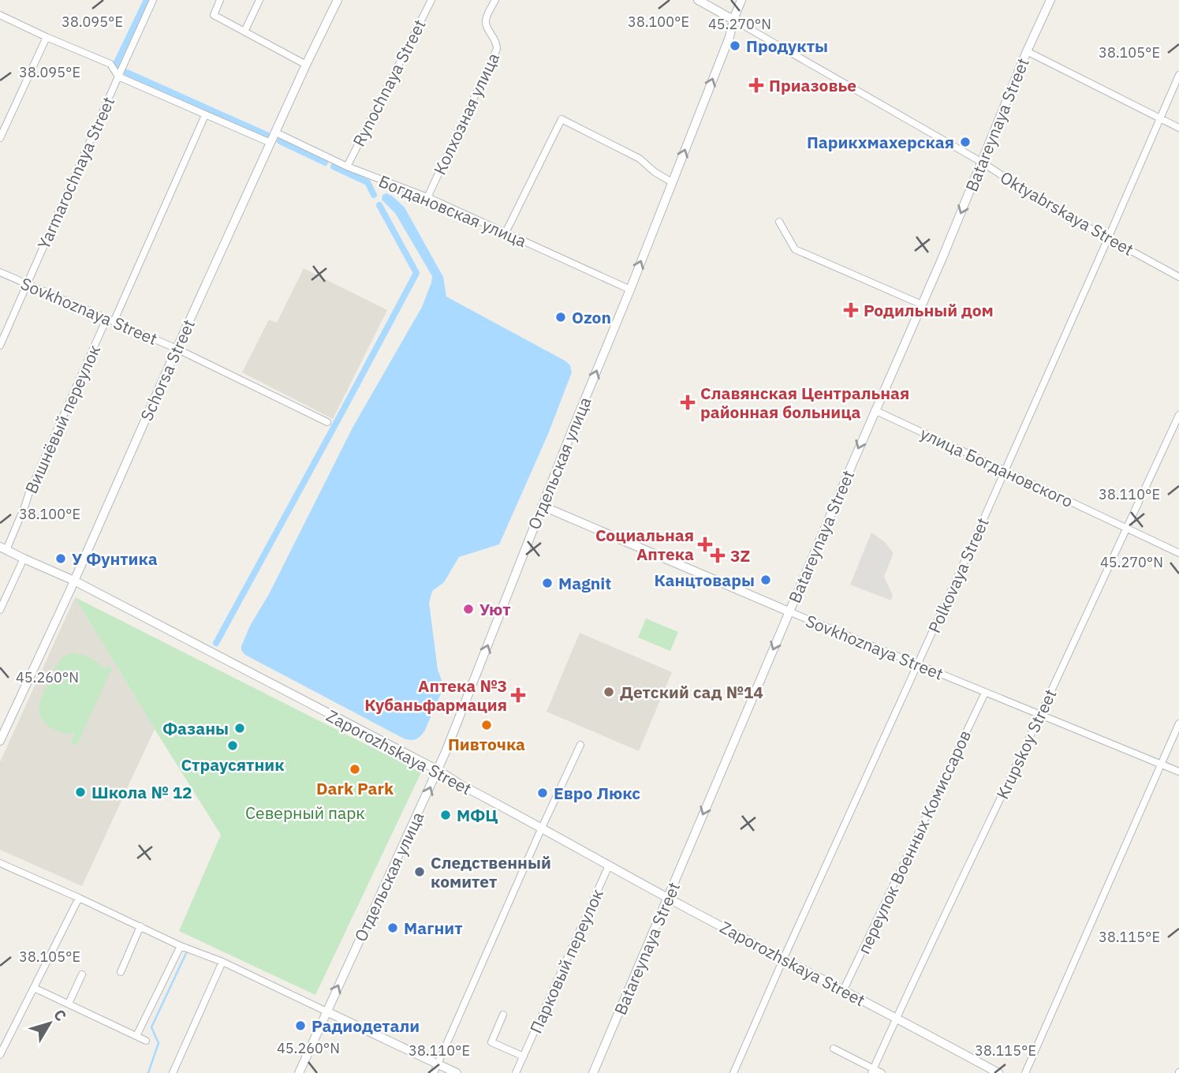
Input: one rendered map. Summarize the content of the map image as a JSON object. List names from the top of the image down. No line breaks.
{"streets":{"street":["Rynochnaya Street","Колхозная улица","Batareynaya Street","Yarmarochnaya Street","Богдановская улица","Oktyabrskaya Street","Sovkhoznaya Street","Schorsa Street","Вишнёвый переулок","Отдельская улица","улица Богдановского","Polkovaya Street","Krupskoy Street","Zaporozhskaya Street","переулок Военных Комиссаров","Парковый переулок"]},"crossings":[["Rynochnaya Street","Богдановская улица"],["Колхозная улица","Богдановская улица"],["Batareynaya Street","Oktyabrskaya Street"],["Batareynaya Street","Sovkhoznaya Street"],["Batareynaya Street","улица Богдановского"],["Batareynaya Street","Zaporozhskaya Street"],["Yarmarochnaya Street","Sovkhoznaya Street"],["Богдановская улица","Schorsa Street"],["Богдановская улица","Отдельская улица"],["Oktyabrskaya Street","Отдельская улица"],["Oktyabrskaya Street","Polkovaya Street"],["Sovkhoznaya Street","Schorsa Street"],["Sovkhoznaya Street","Вишнёвый переулок"],["Sovkhoznaya Street","Отдельская улица"],["Sovkhoznaya Street","Polkovaya Street"],["Sovkhoznaya Street","Krupskoy Street"],["Sovkhoznaya Street","переулок Военных Комиссаров"],["Schorsa Street","Zaporozhskaya Street"],["Вишнёвый переулок","Zaporozhskaya Street"],["Отдельская улица","Zaporozhskaya Street"],["улица Богдановского","Polkovaya Street"],["улица Богдановского","Krupskoy Street"],["Polkovaya Street","Zaporozhskaya Street"],["Krupskoy Street","Zaporozhskaya Street"],["Zaporozhskaya Street","переулок Военных Комиссаров"],["Zaporozhskaya Street","Парковый переулок"]],"one_way":["Batareynaya Street","Отдельская улица"],"parks":["Северный парк"],"places":{"other":["Продукты","Парикхмахерская","Ozon","У Фунтика","Канцтовары","Magnit","Уют","Детский сад №14","Пивточка","Фазаны","Страусятник","Dark Park","Школа № 12","Евро Люкс","МФЦ","Следственный комитет","Магнит","Радиодетали"],"health":["Приазовье","Родильный дом","Славянская Центральная районная больница","Социальная Аптека","3Z","Аптека №3 Кубаньфармация"]},"north":"top right","coordinates":["38.095°E","38.100°E","45.270°N","38.105°E","38.110°E","45.260°N","38.115°E"]}
